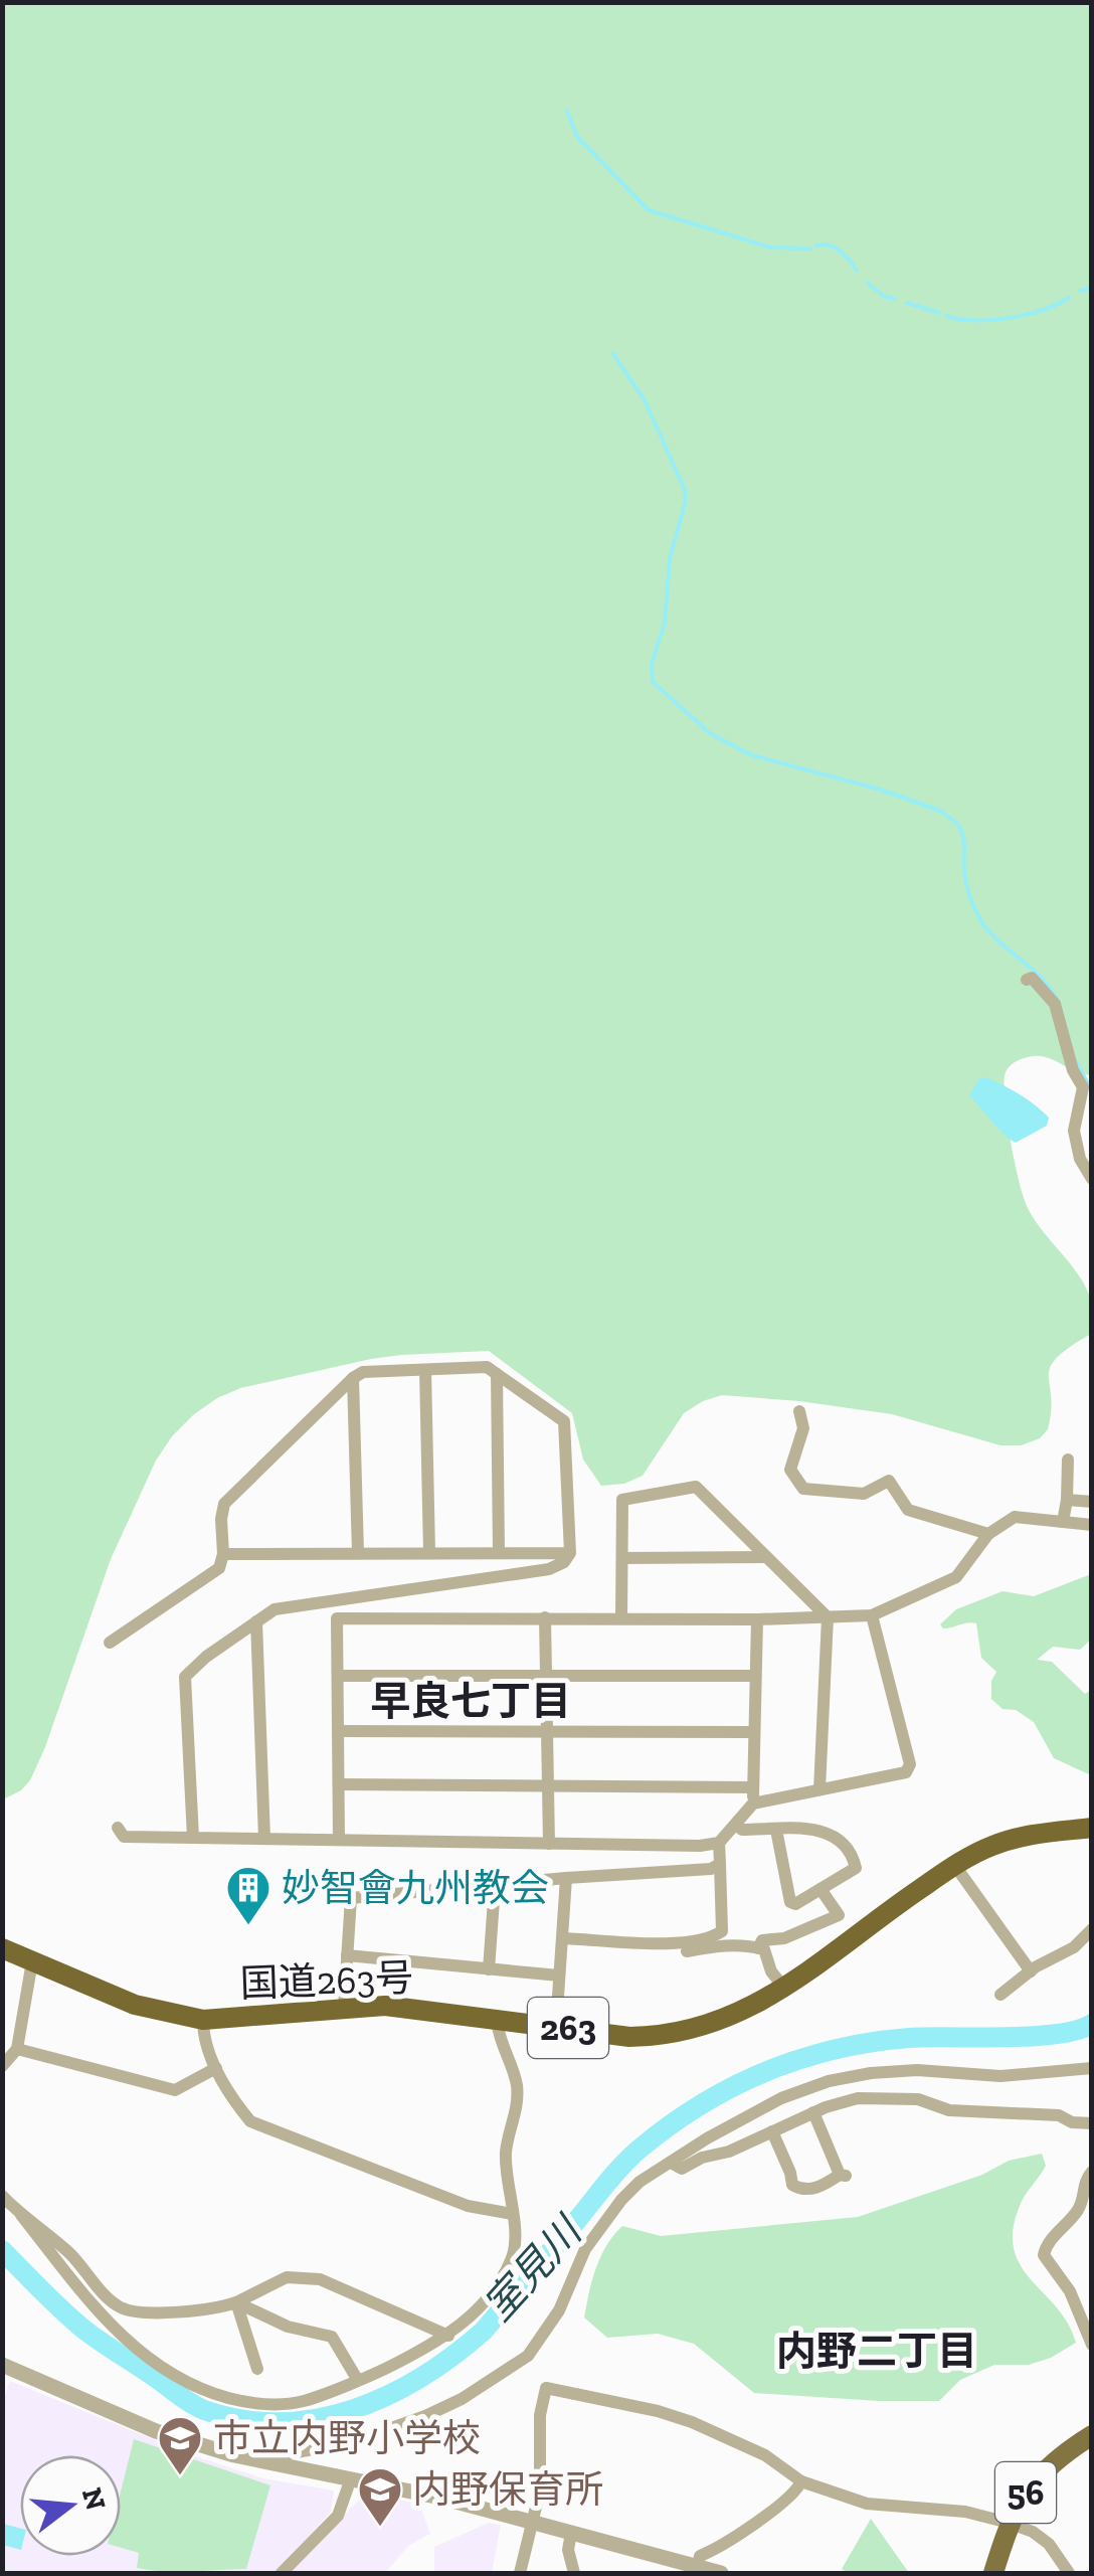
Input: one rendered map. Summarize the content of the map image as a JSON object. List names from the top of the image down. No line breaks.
{"streets":{"highway":["国道263号","263"],"main road":["56"]},"districts":["早良七丁目","内野二丁目"],"water":["室見川"],"places":{"building":["妙智會九州教会"],"school or university":["市立内野小学校","内野保育所"]},"north":"right"}
